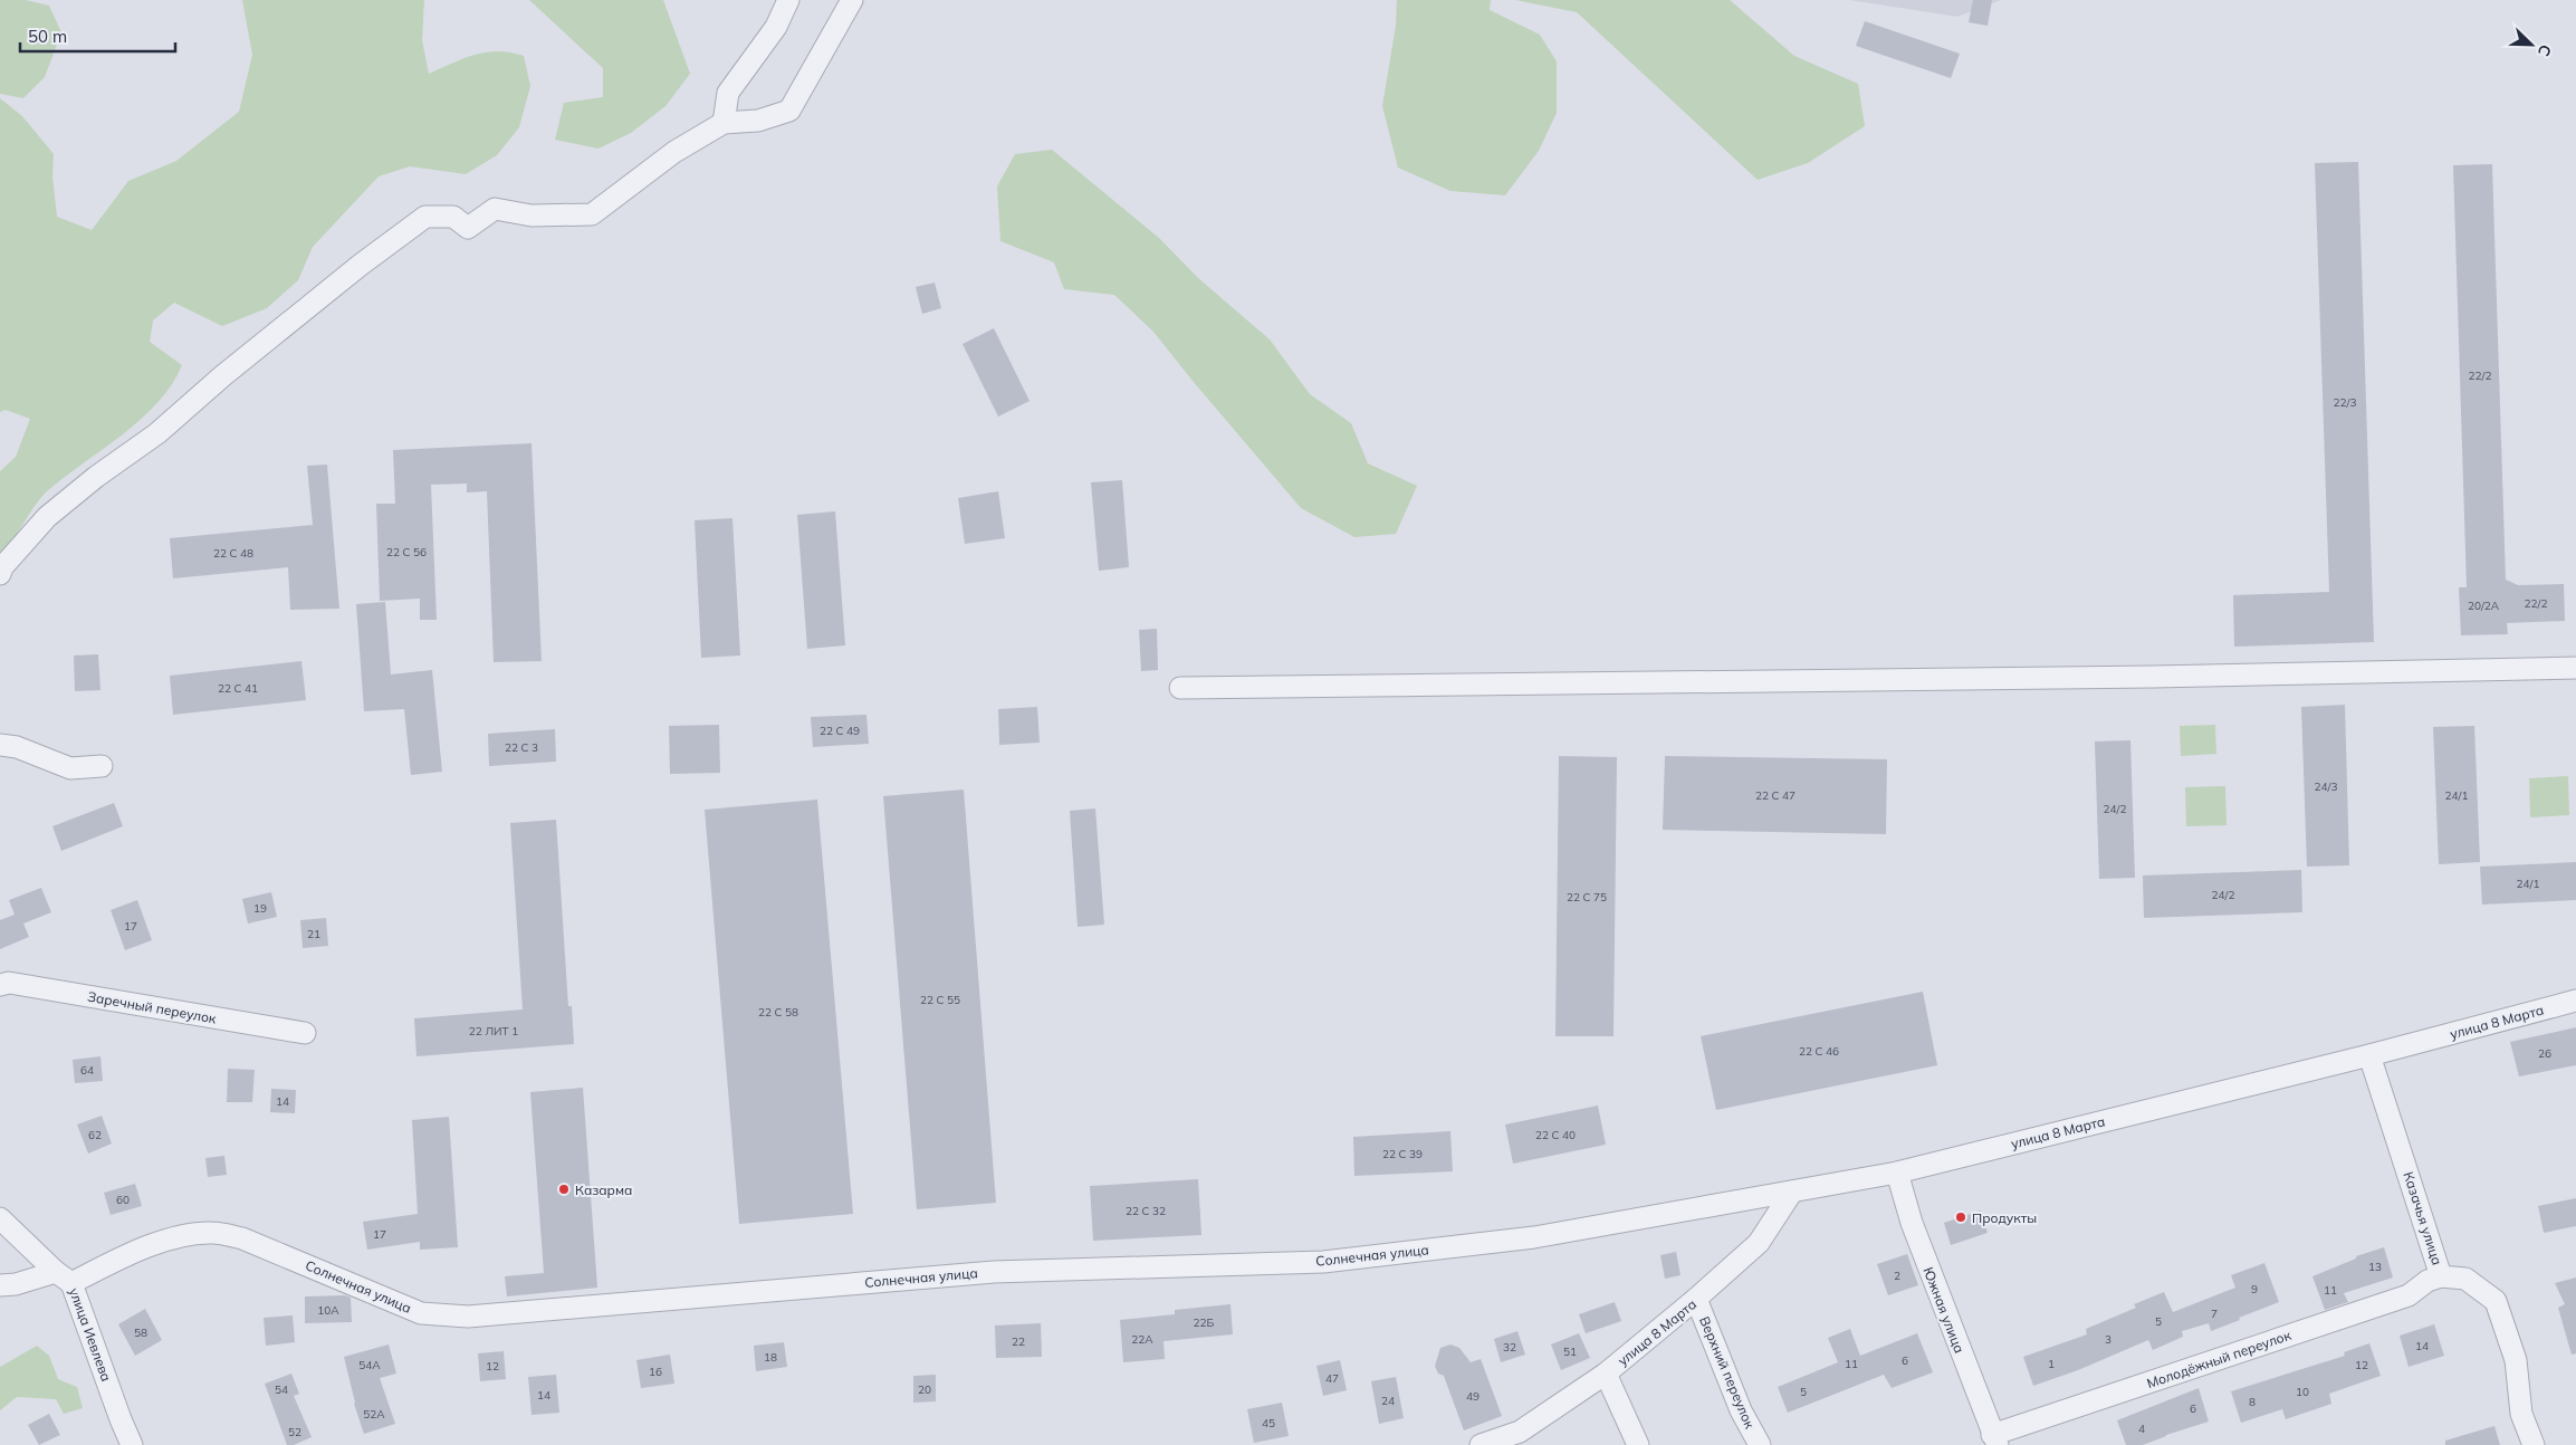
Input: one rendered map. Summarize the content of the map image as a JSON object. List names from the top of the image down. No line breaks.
{"streets":{"street":["Заречный переулок","улица 8 Марта","Казачья улица","Солнечная улица","Южная улица","улица Иевлева","Молодёжный переулок","Верхний переулок"]},"crossings":[["улица 8 Марта","Казачья улица"],["улица 8 Марта","Солнечная улица"],["улица 8 Марта","Южная улица"],["улица 8 Марта","Верхний переулок"],["Казачья улица","Молодёжный переулок"],["Солнечная улица","улица Иевлева"],["Южная улица","Молодёжный переулок"]],"places":["Казарма","Продукты"],"house_numbers":["22/2","22/3","22 С 56","22 С 48","22/2","20/2А","22 С 41","22 С 49","22 С 3","24/3","22 С 47","24/1","24/2","24/1","24/2","22 С 75","19","17","21","22 С 55","22 С 58","22 ЛИТ 1","22 С 46","26","64","14","62","22 С 40","22 С 39","60","22 С 32","17","13","2","9","11","10А","7","5","22Б","58","22А","3","22","14","32","51","18","6","11","1","54А","12","12","16","47","54","20","5","10","14","49","24","8","6","52А","45","4","52"],"scale_bar":"50 m","north":"bottom right"}
